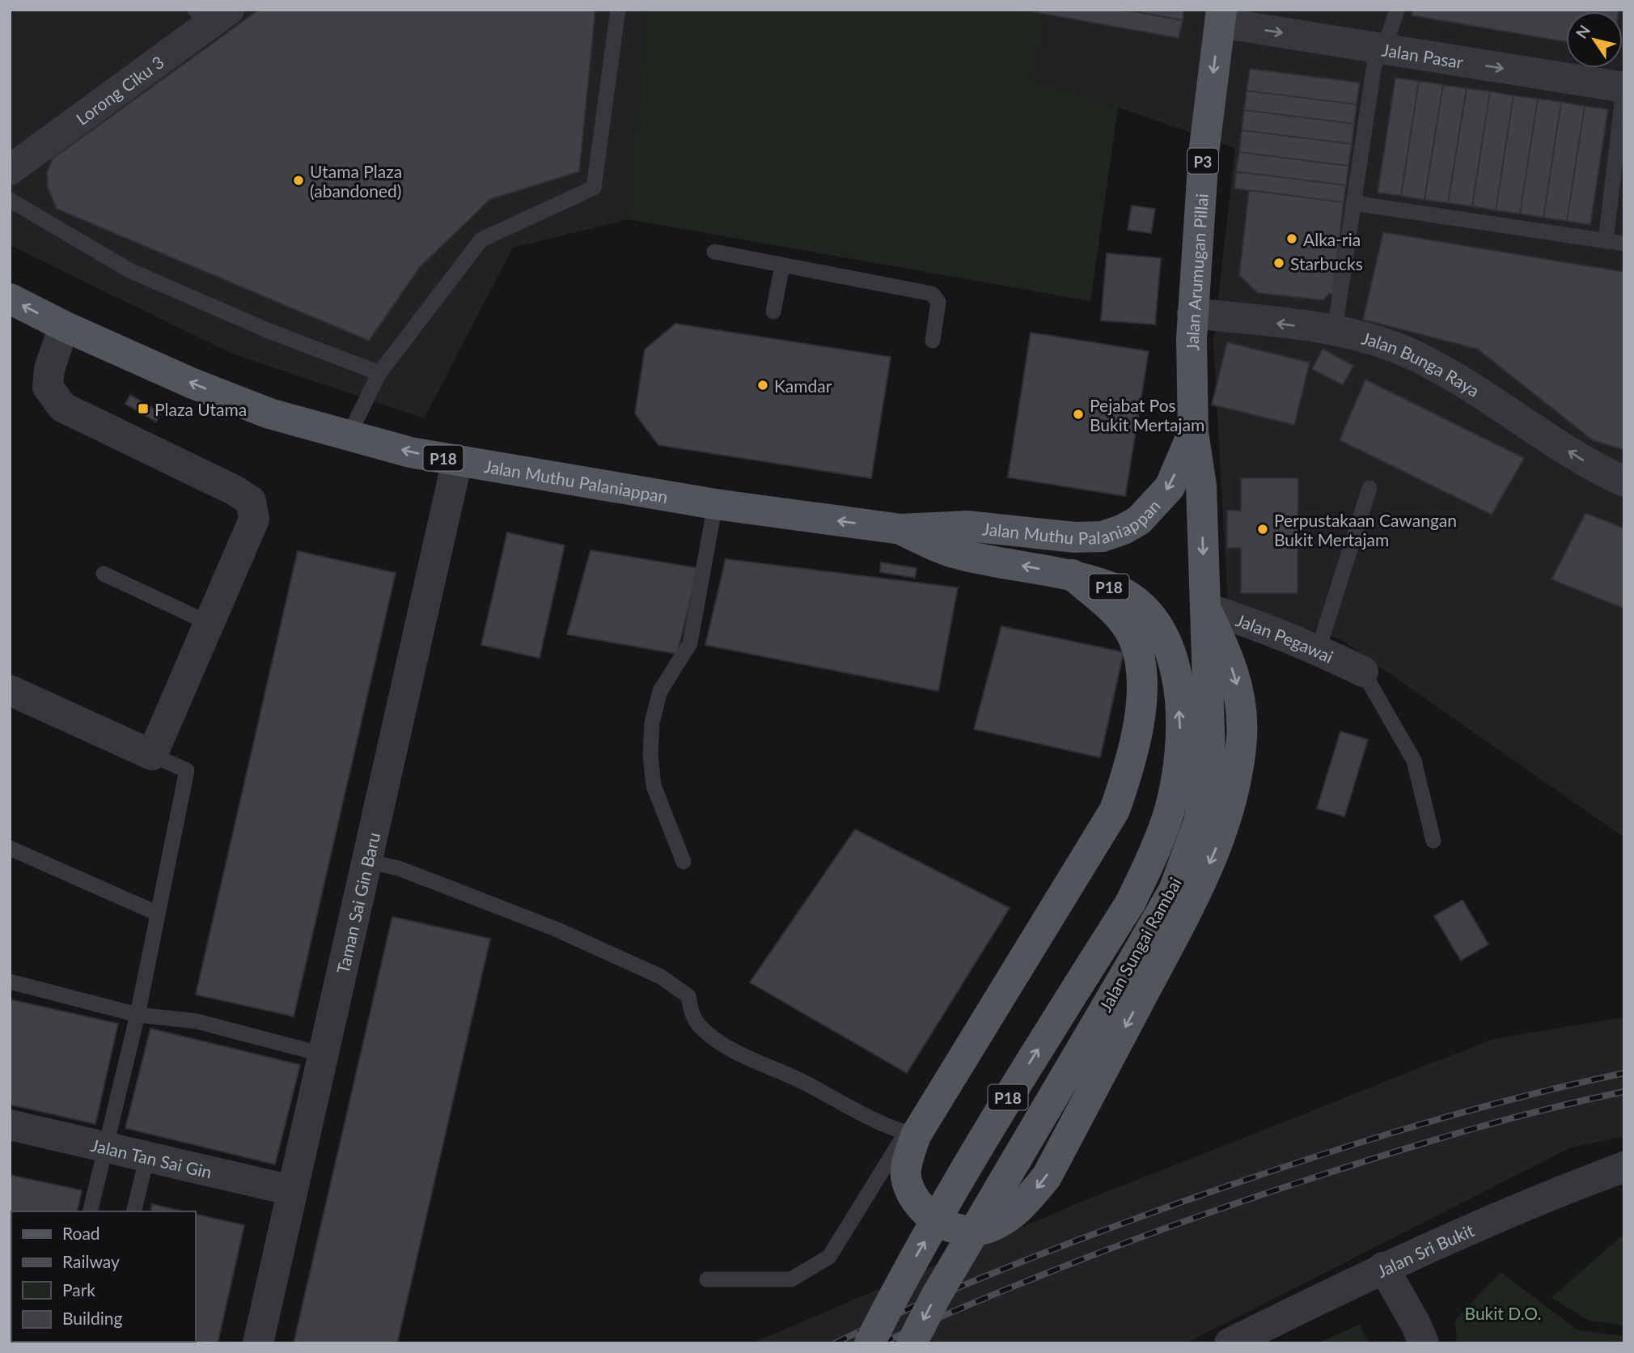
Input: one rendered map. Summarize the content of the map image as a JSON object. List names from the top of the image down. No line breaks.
{"streets":{"main road":["P3","Jalan Arumugan Pillai","P18","Jalan Muthu Palaniappan","Jalan Sungai Rambai"],"street":["Jalan Pasar","Lorong Ciku 3","Jalan Bunga Raya","Jalan Pegawai","Taman Sai Gin Baru","Jalan Tan Sai Gin","Jalan Sri Bukit"]},"crossings":[["Jalan Pasar","Jalan Arumugan Pillai"],["Jalan Arumugan Pillai","Jalan Bunga Raya"],["Jalan Arumugan Pillai","Jalan Muthu Palaniappan"],["Jalan Arumugan Pillai","Jalan Sungai Rambai"],["Jalan Muthu Palaniappan","Taman Sai Gin Baru"],["Jalan Muthu Palaniappan","Jalan Sungai Rambai"],["Jalan Pegawai","Jalan Sungai Rambai"],["Taman Sai Gin Baru","Jalan Tan Sai Gin"]],"one_way":["Jalan Pasar","Jalan Arumugan Pillai","Jalan Bunga Raya","Jalan Muthu Palaniappan"],"parks":["Bukit D.O."],"places":{"other":["Utama Plaza (abandoned)","Alka-ria","Starbucks","Kamdar","Pejabat Pos Bukit Mertajam","Perpustakaan Cawangan Bukit Mertajam"],"transit":["Plaza Utama"]},"legend":["Road","Railway","Park","Building"],"north":"top left"}
